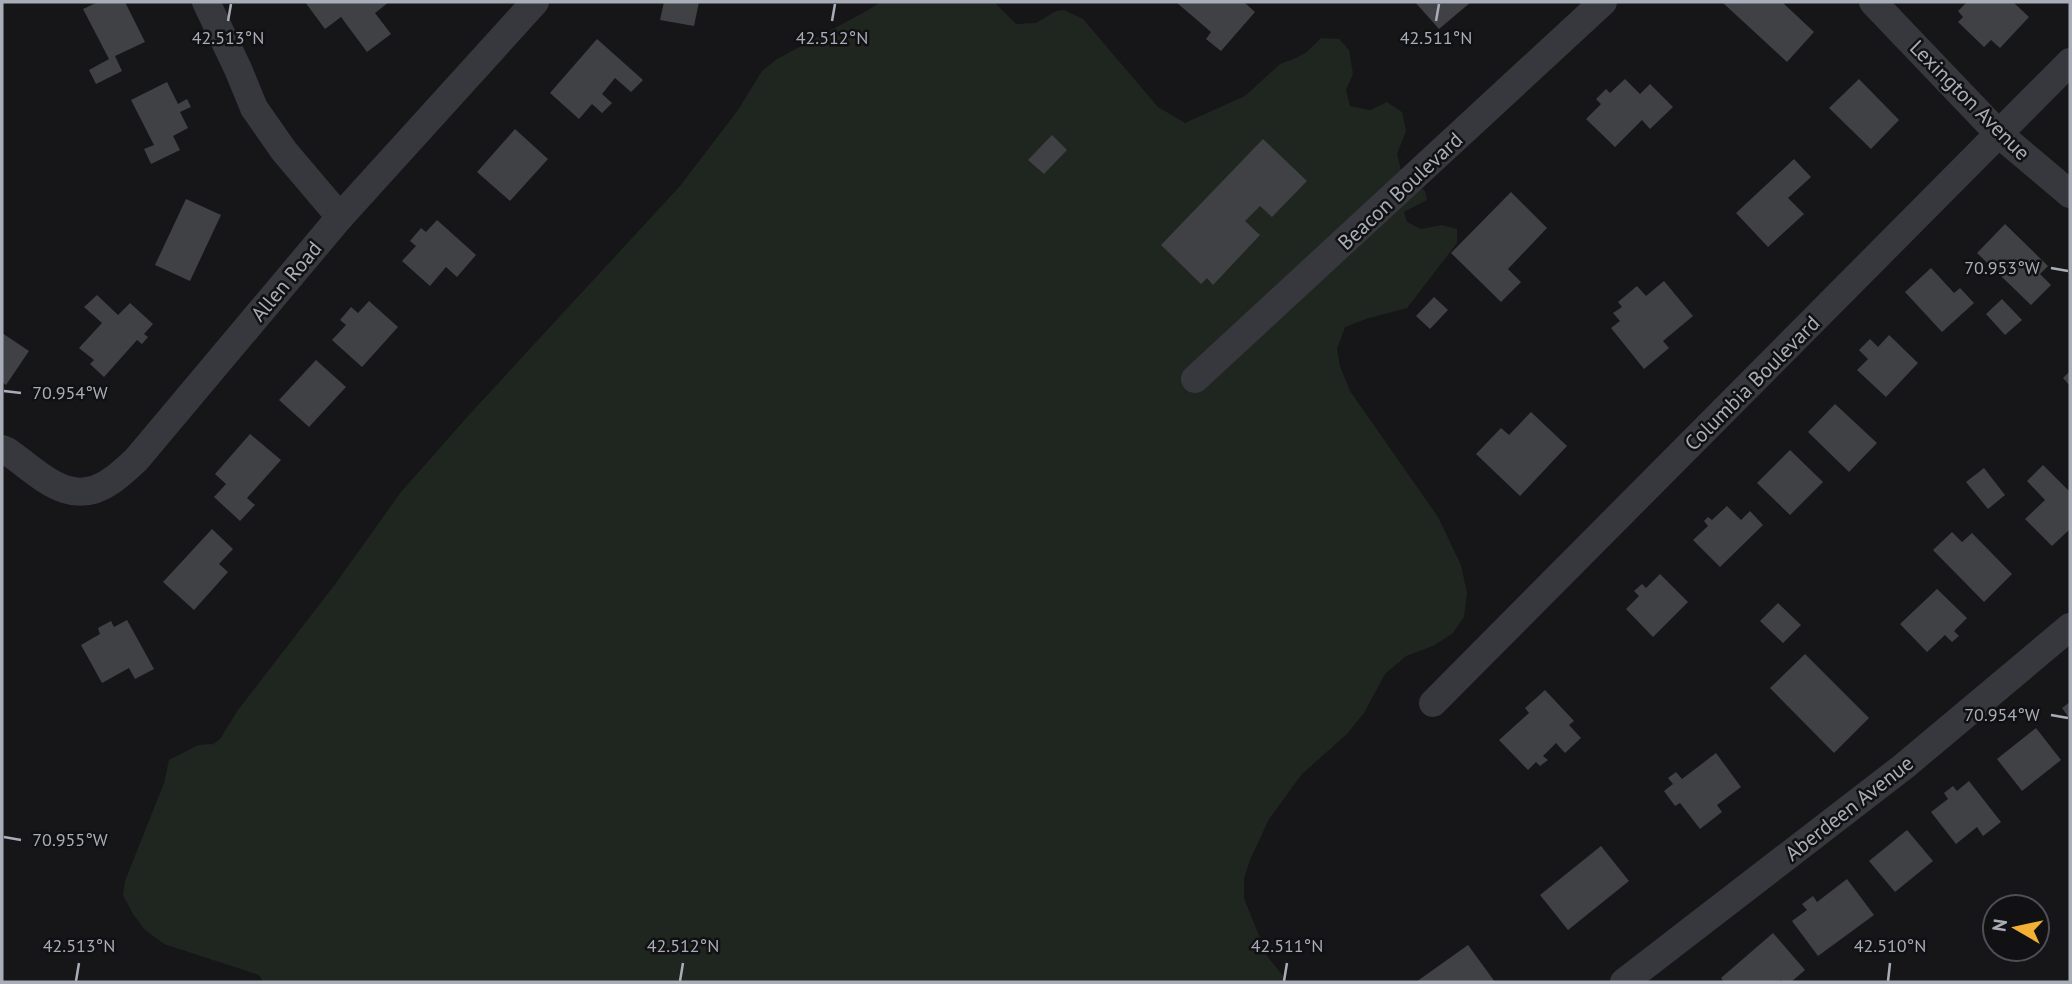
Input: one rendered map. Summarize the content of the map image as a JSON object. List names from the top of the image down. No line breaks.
{"streets":{"street":["Lexington Avenue","Beacon Boulevard","Allen Road","Columbia Boulevard","Aberdeen Avenue"]},"crossings":[["Lexington Avenue","Columbia Boulevard"]],"north":"left","coordinates":["42.513°N","42.512°N","42.511°N","70.953°W","70.954°W","70.955°W","42.510°N"]}
